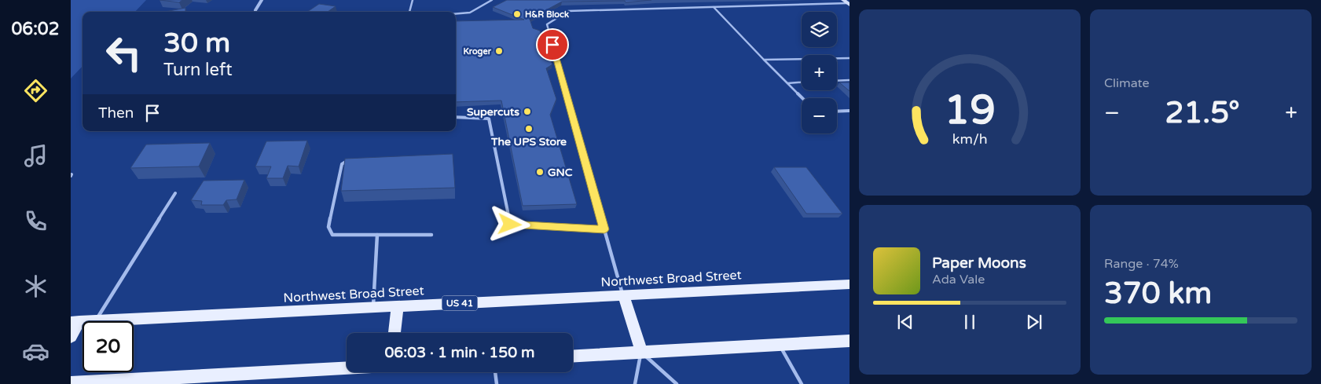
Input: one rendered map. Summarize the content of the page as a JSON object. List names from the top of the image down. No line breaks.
{"streets":{"main road":["Northwest Broad Street","US 41"]},"places":["H&R Block","Kroger","Supercuts","The UPS Store","GNC"],"page":{"tabs":"06:02","tile":["Climate",["Range · 74%","370 km"]],"map_buttons":["+","−"],"turn":["30 m","Turn left"],"then":"Then","heat":["−","21.5°","+"],"song":["Paper Moons","Ada Vale"],"limit":"20","trip":"06:03 · 1 min · 150 m","gauge":["19","km/h"]}}
